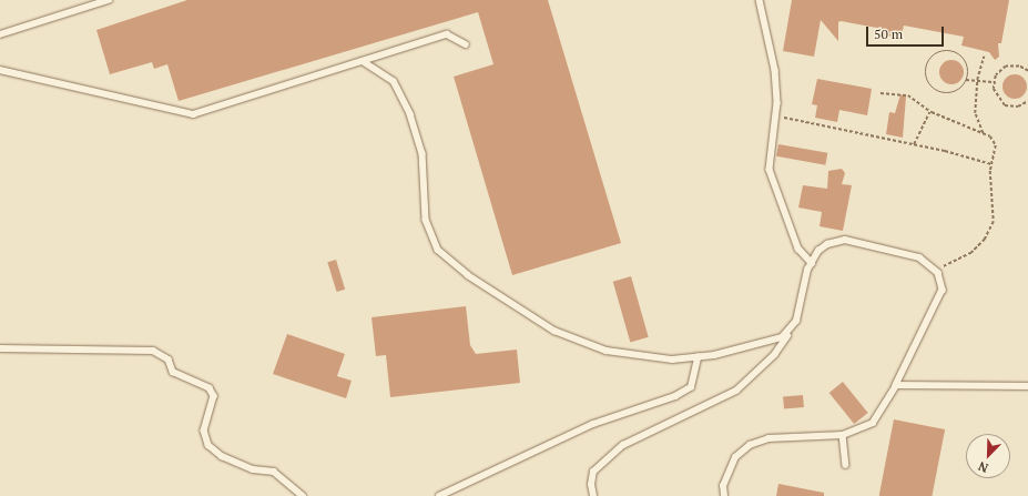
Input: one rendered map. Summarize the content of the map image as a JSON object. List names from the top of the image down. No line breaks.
{"scale_bar":"50 m","north":"bottom left"}
